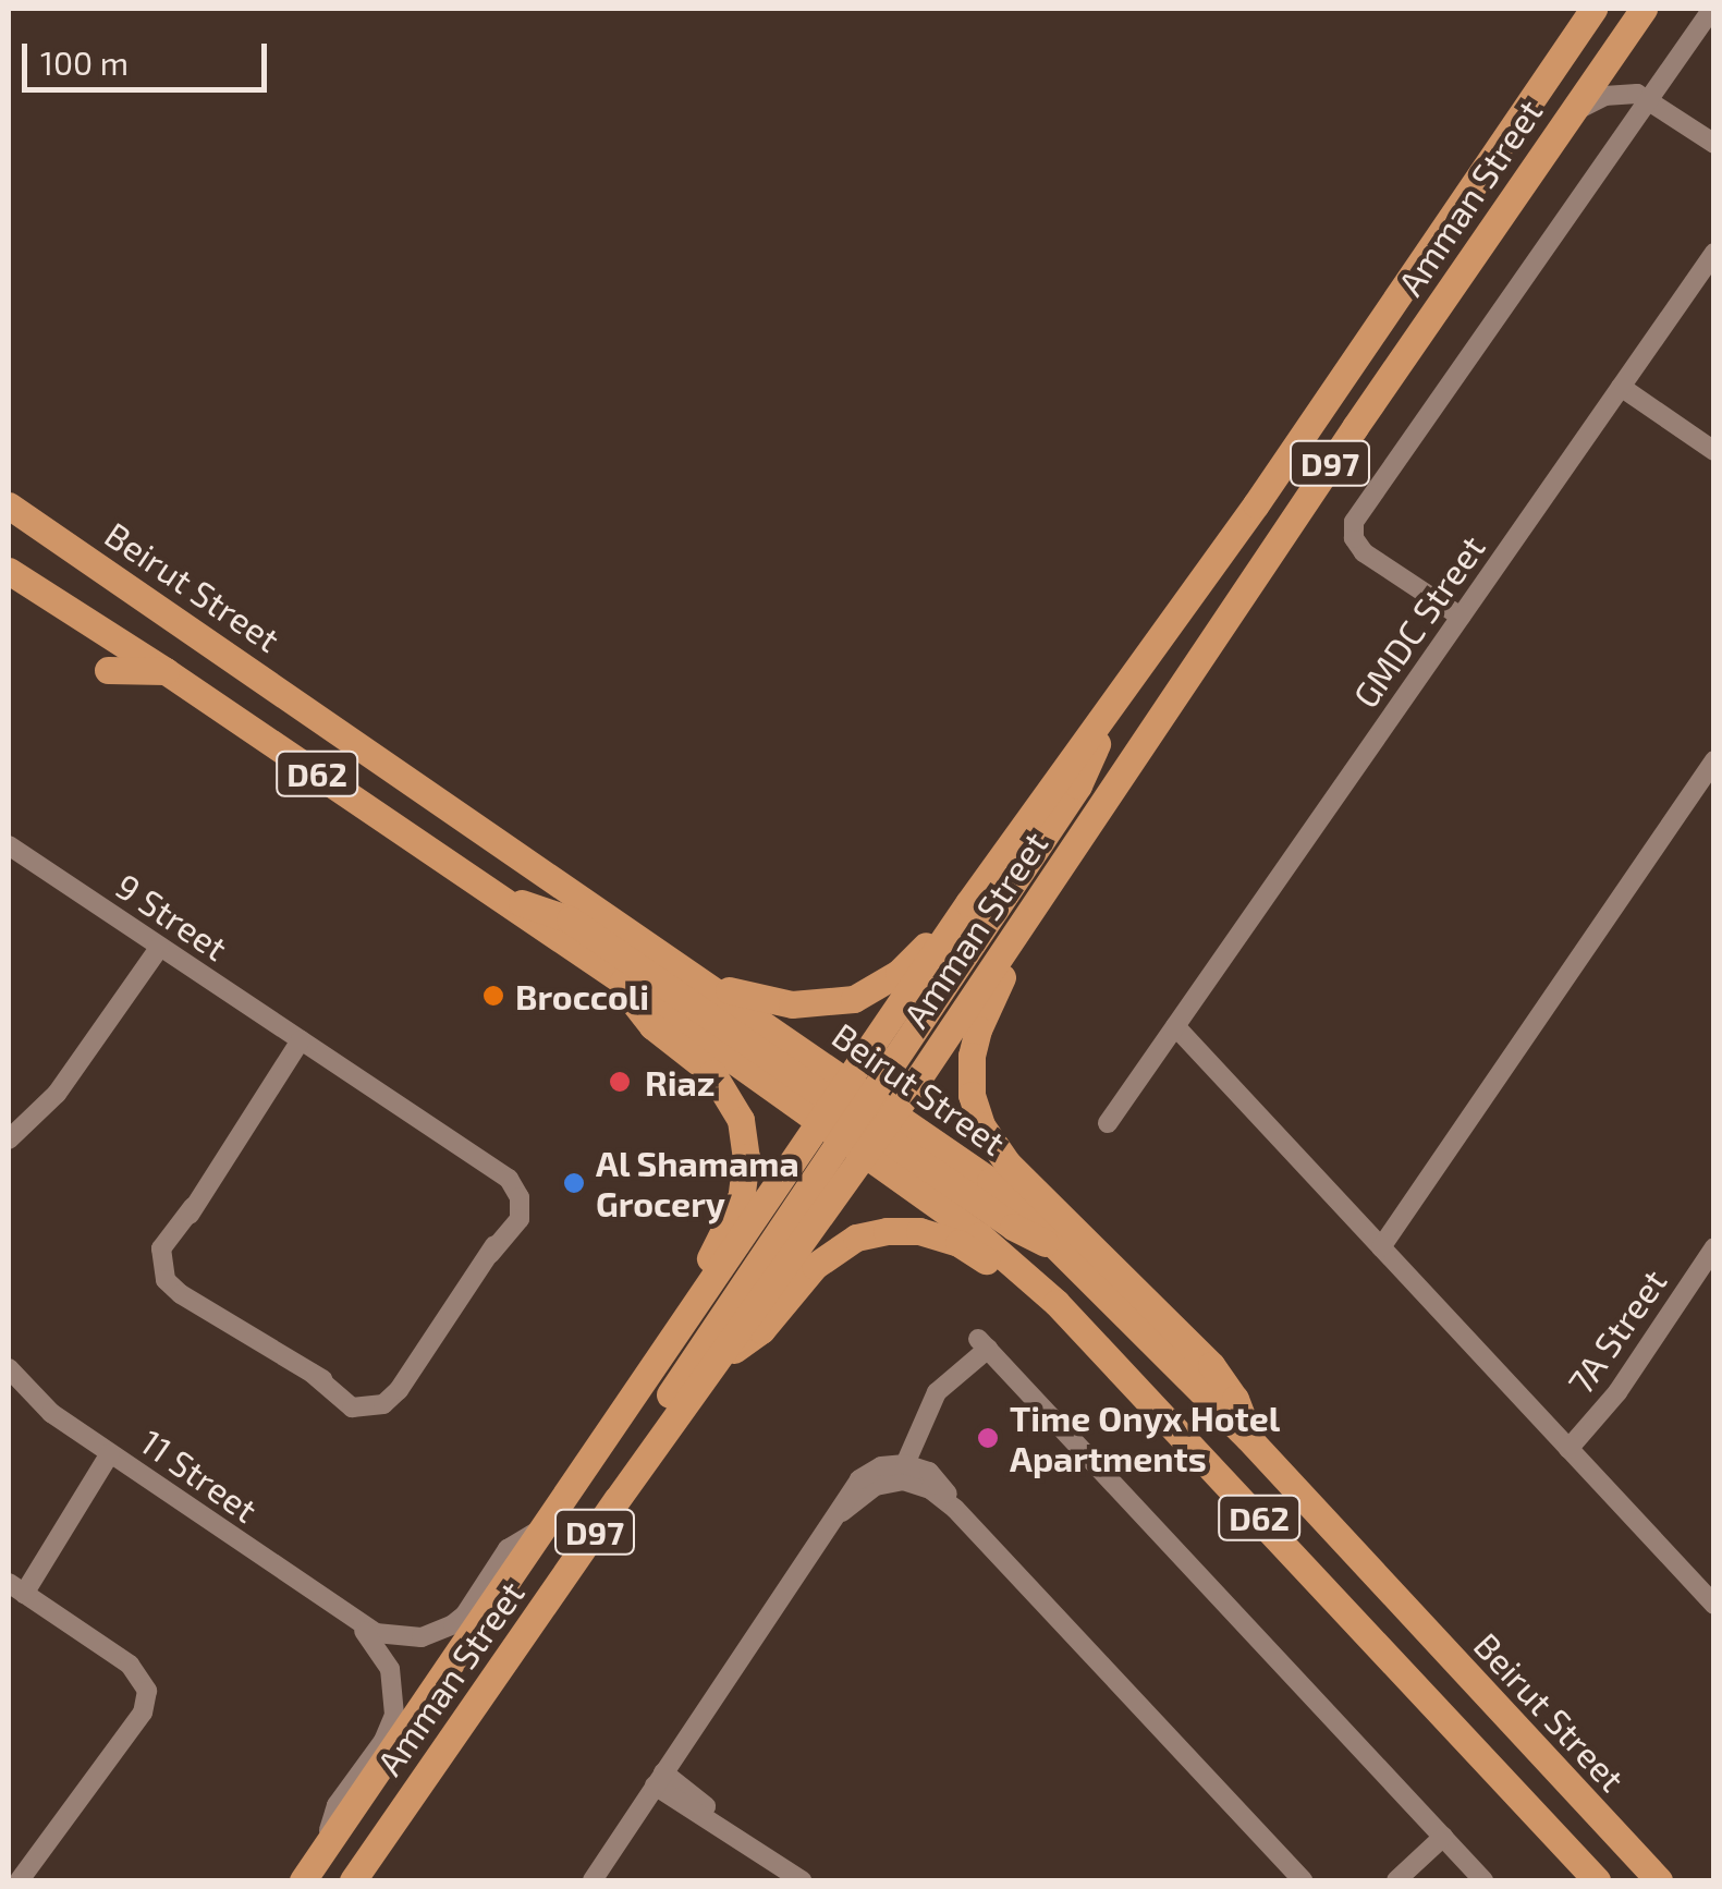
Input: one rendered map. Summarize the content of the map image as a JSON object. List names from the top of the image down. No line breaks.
{"streets":{"main road":["Amman Street","D97","Beirut Street","D62"],"street":["GMDC Street","9 Street","7A Street","11 Street"]},"crossings":[["Amman Street","Beirut Street"],["Amman Street","11 Street"]],"places":["Broccoli","Riaz","Al Shamama Grocery","Time Onyx Hotel Apartments"],"scale_bar":"100 m"}
